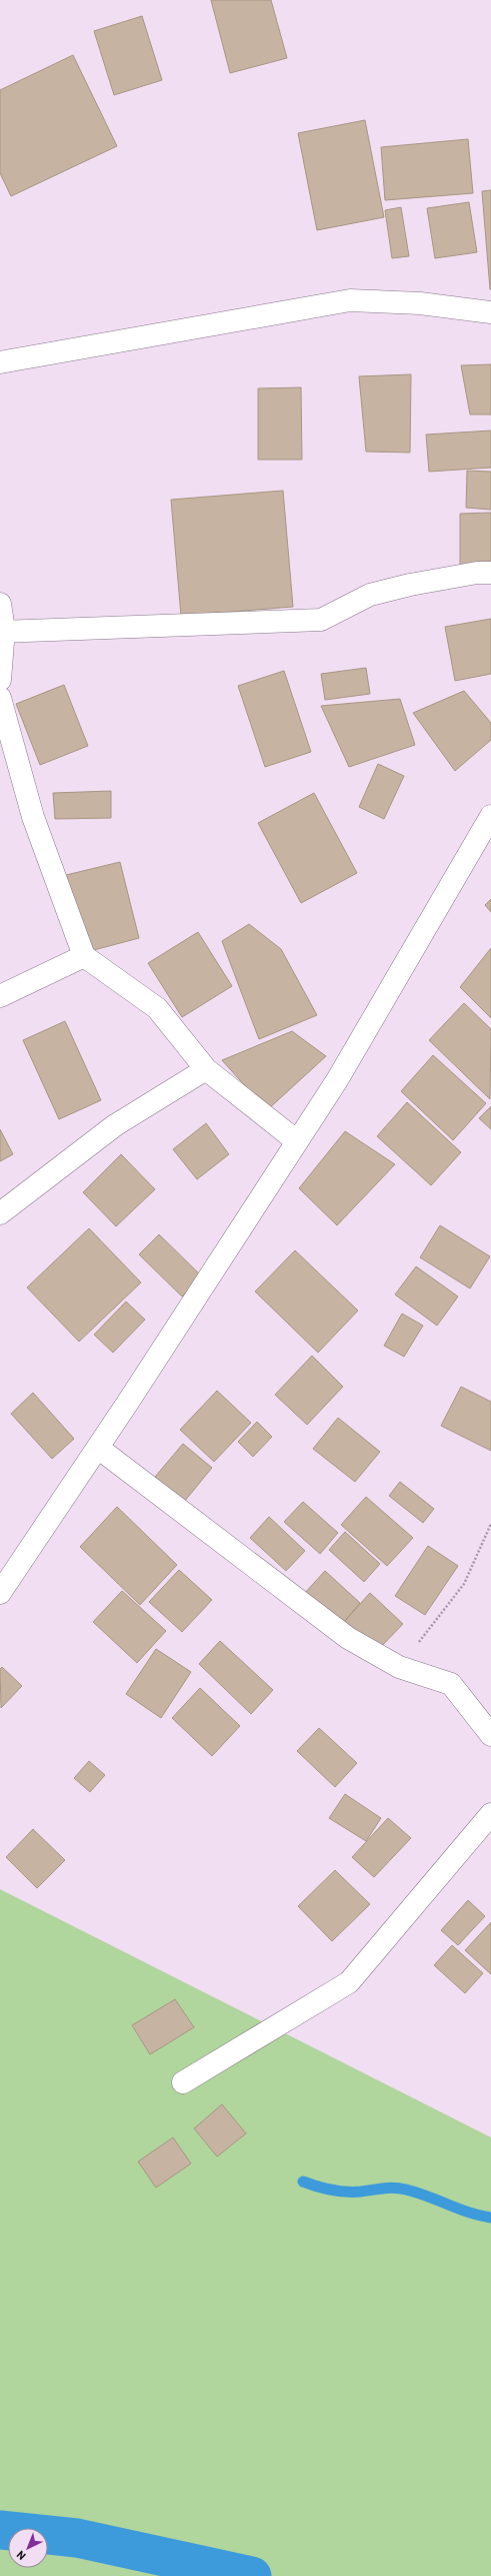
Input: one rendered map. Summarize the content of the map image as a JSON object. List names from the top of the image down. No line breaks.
{"north":"bottom left"}
